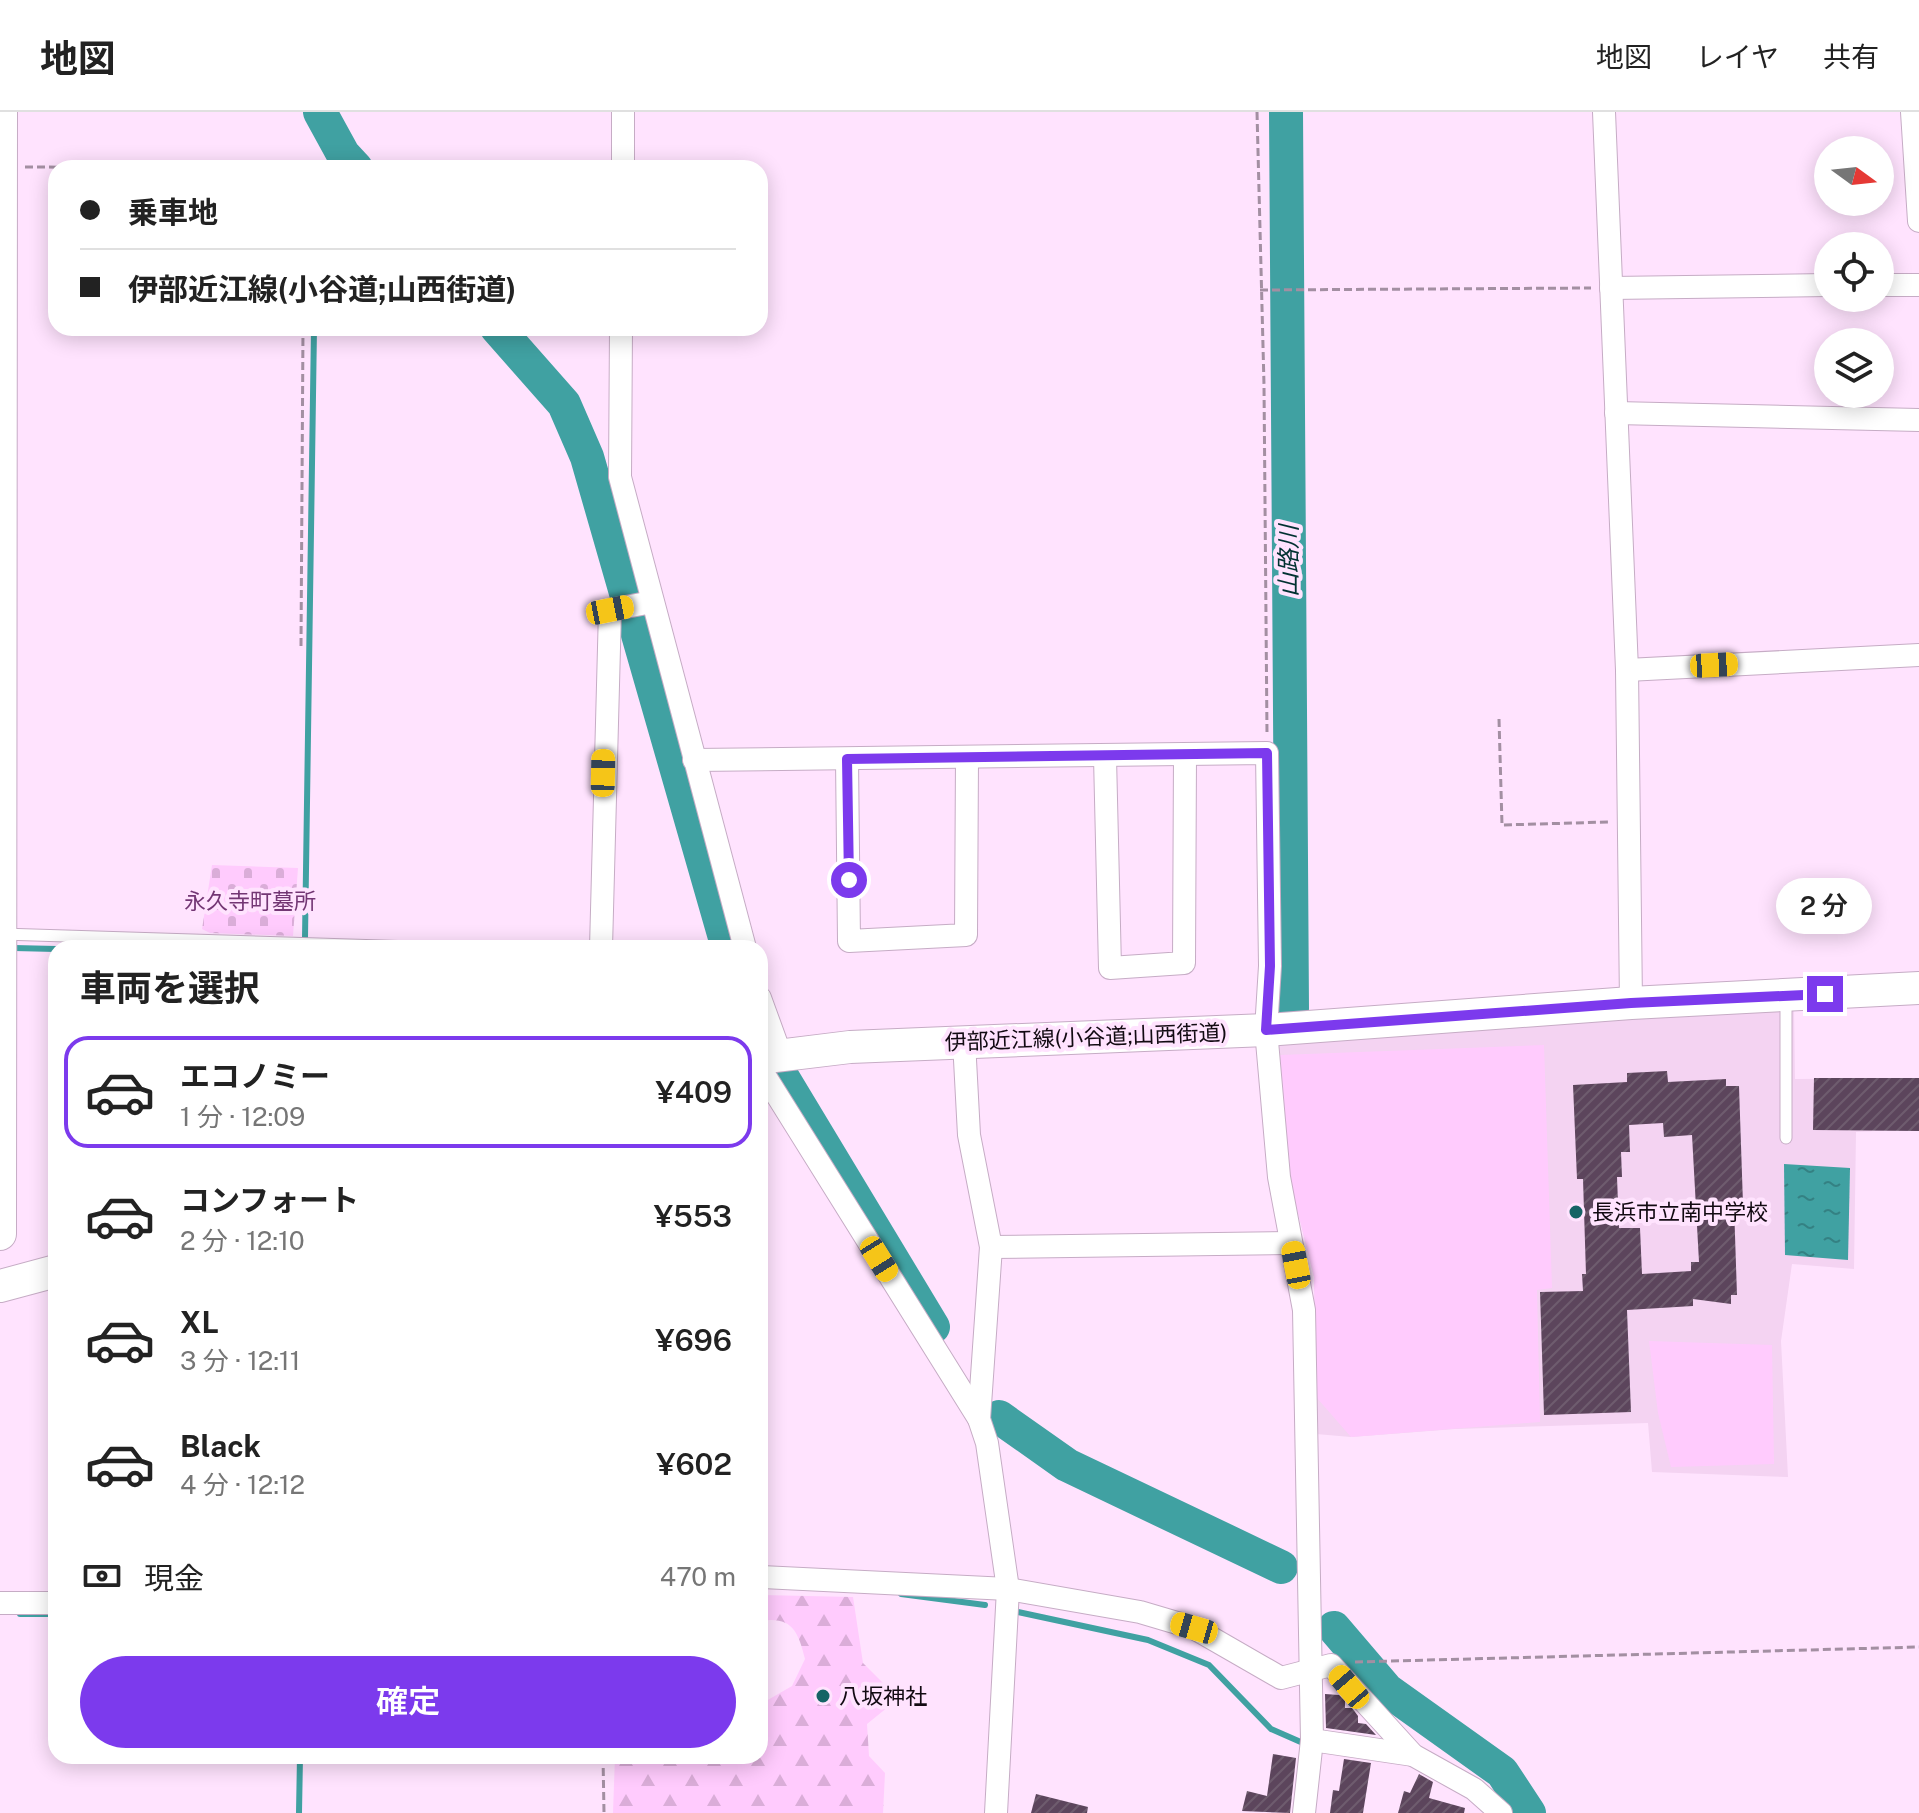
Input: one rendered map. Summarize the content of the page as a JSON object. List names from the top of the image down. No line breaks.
{"streets":{"main road":["伊部近江線(小谷道;山西街道)"]},"water":["山路川"],"parks":["永久寺町墓所"],"places":["長浜市立南中学校","八坂神社"],"north":"right","page":{"header":"地図","nav":["地図","レイヤ","共有"],"banner":["乗車地","伊部近江線(小谷道;山西街道)"],"bubble":"2 分","heading":"車両を選択","list":[{"name":"エコノミー","note":"1 分 · 12:09","value":"¥409"},{"name":"コンフォート","note":"2 分 · 12:10","value":"¥553"},{"name":"XL","note":"3 分 · 12:11","value":"¥696"},{"name":"Black","note":"4 分 · 12:12","value":"¥602"}],"pay":["現金","470 m"],"buttons":"確定"}}
